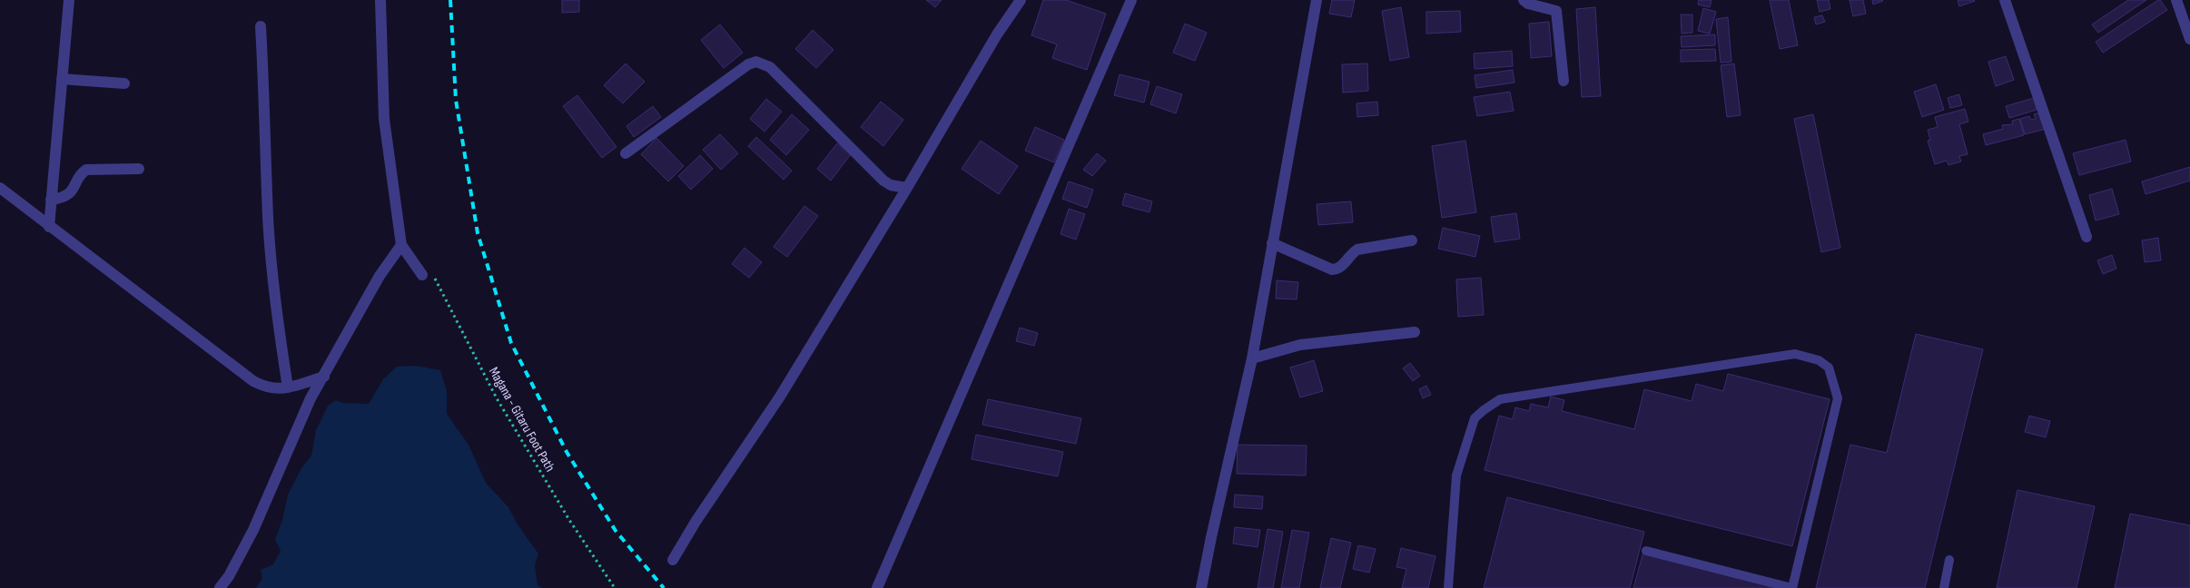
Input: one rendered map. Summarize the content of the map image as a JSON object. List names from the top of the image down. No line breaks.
{"streets":{"path":["Magana - Gitaru Foot Path"]}}
